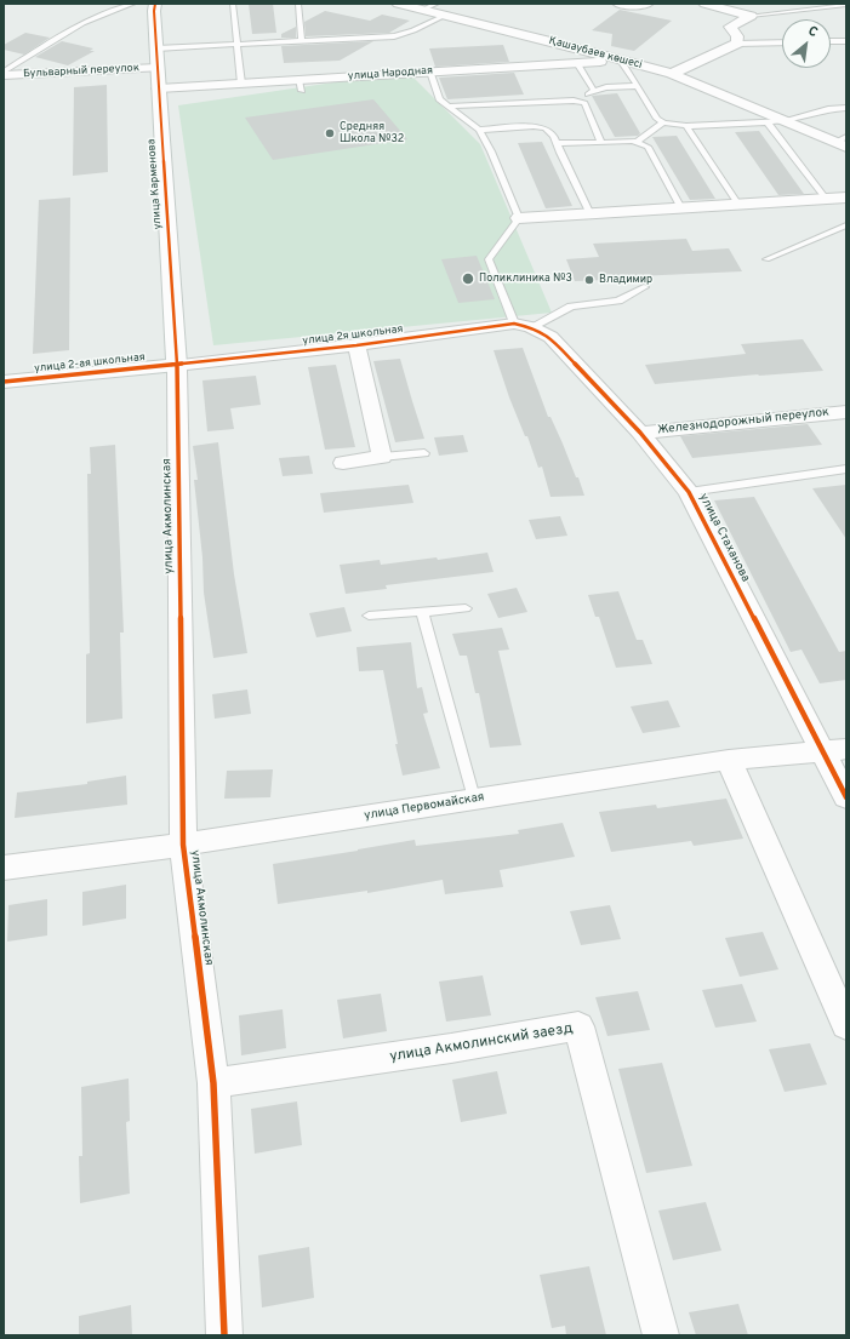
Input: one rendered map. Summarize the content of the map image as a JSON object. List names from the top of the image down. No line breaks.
{"streets":{"street":["Қашаубаев көшесі","Бульварный переулок","улица Народная","улица Карменова","улица 2я школьная","улица 2-ая школьная","Железнодорожный переулок","улица Акмолинская","улица Стаханова","улица Первомайская","улица Акмолинский заезд"]},"crossings":[["Қашаубаев көшесі","улица Народная"],["Бульварный переулок","улица Карменова"],["улица Народная","улица Карменова"],["улица Карменова","улица 2я школьная"],["улица Карменова","улица 2-ая школьная"],["улица Карменова","улица Акмолинская"],["улица 2я школьная","улица 2-ая школьная"],["улица 2я школьная","улица Акмолинская"],["улица 2я школьная","улица Стаханова"],["улица 2-ая школьная","улица Акмолинская"],["Железнодорожный переулок","улица Стаханова"],["улица Акмолинская","улица Первомайская"],["улица Акмолинская","улица Акмолинский заезд"],["улица Стаханова","улица Первомайская"]],"places":["Средняя Школа №32","Поликлиника №3","Владимир"],"north":"top right"}
